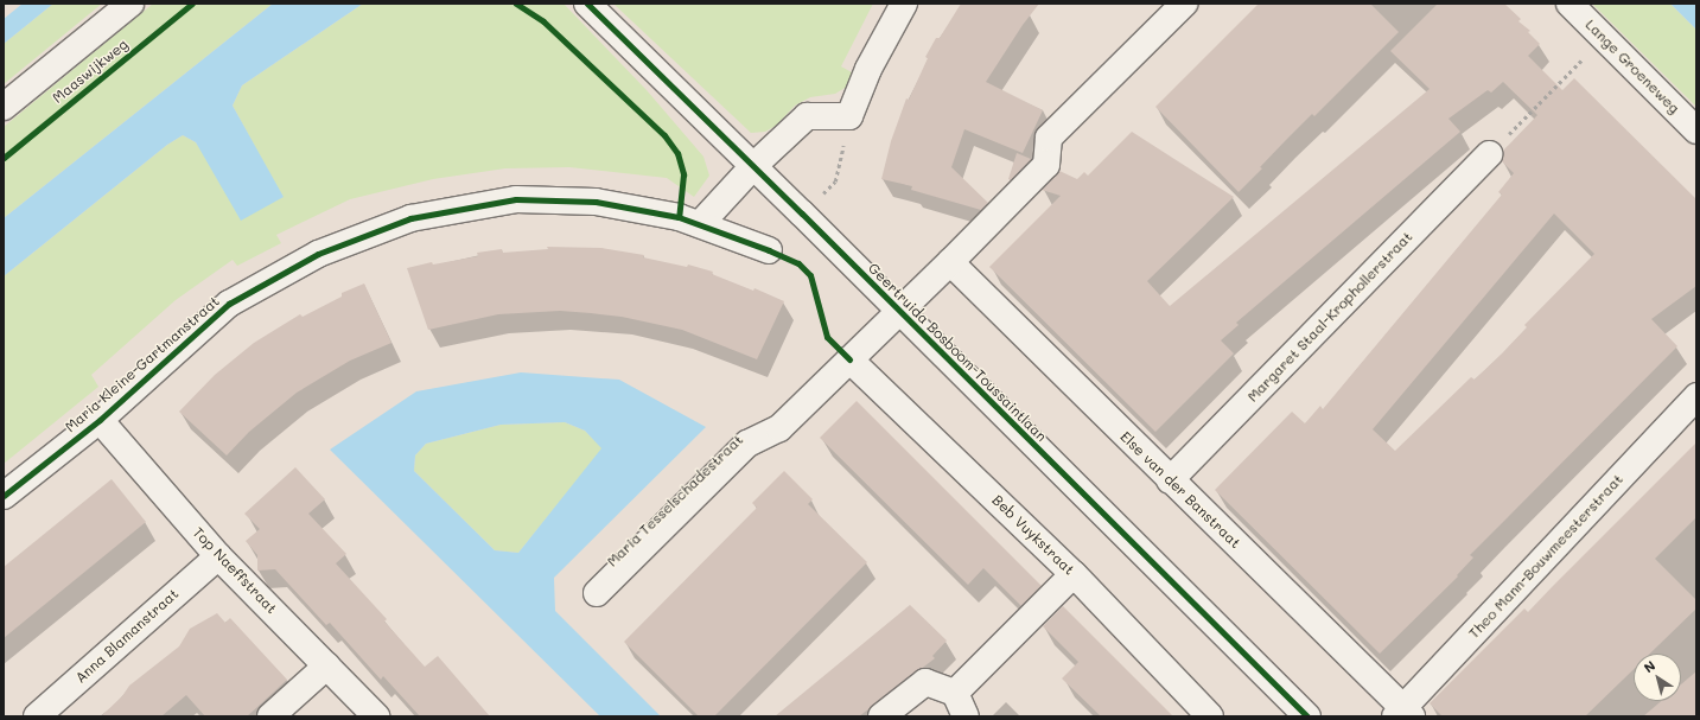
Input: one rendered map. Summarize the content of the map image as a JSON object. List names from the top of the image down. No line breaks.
{"streets":{"street":["Lange Groeneweg","Maaswijkweg","Margaret Staal-Krophollerstraat","Geertruida Bosboom-Toussaintlaan","Maria Kleine-Gartmanstraat","Else van der Banstraat","Maria Tesselschadestraat","Beb Vuykstraat","Theo Mann-Bouwmeesterstraat","Top Naeffstraat","Anna Blamanstraat"]},"crossings":[["Margaret Staal-Krophollerstraat","Else van der Banstraat"],["Geertruida Bosboom-Toussaintlaan","Maria Tesselschadestraat"],["Maria Kleine-Gartmanstraat","Top Naeffstraat"],["Else van der Banstraat","Maria Tesselschadestraat"],["Else van der Banstraat","Theo Mann-Bouwmeesterstraat"],["Maria Tesselschadestraat","Beb Vuykstraat"],["Top Naeffstraat","Anna Blamanstraat"]],"north":"top left"}
